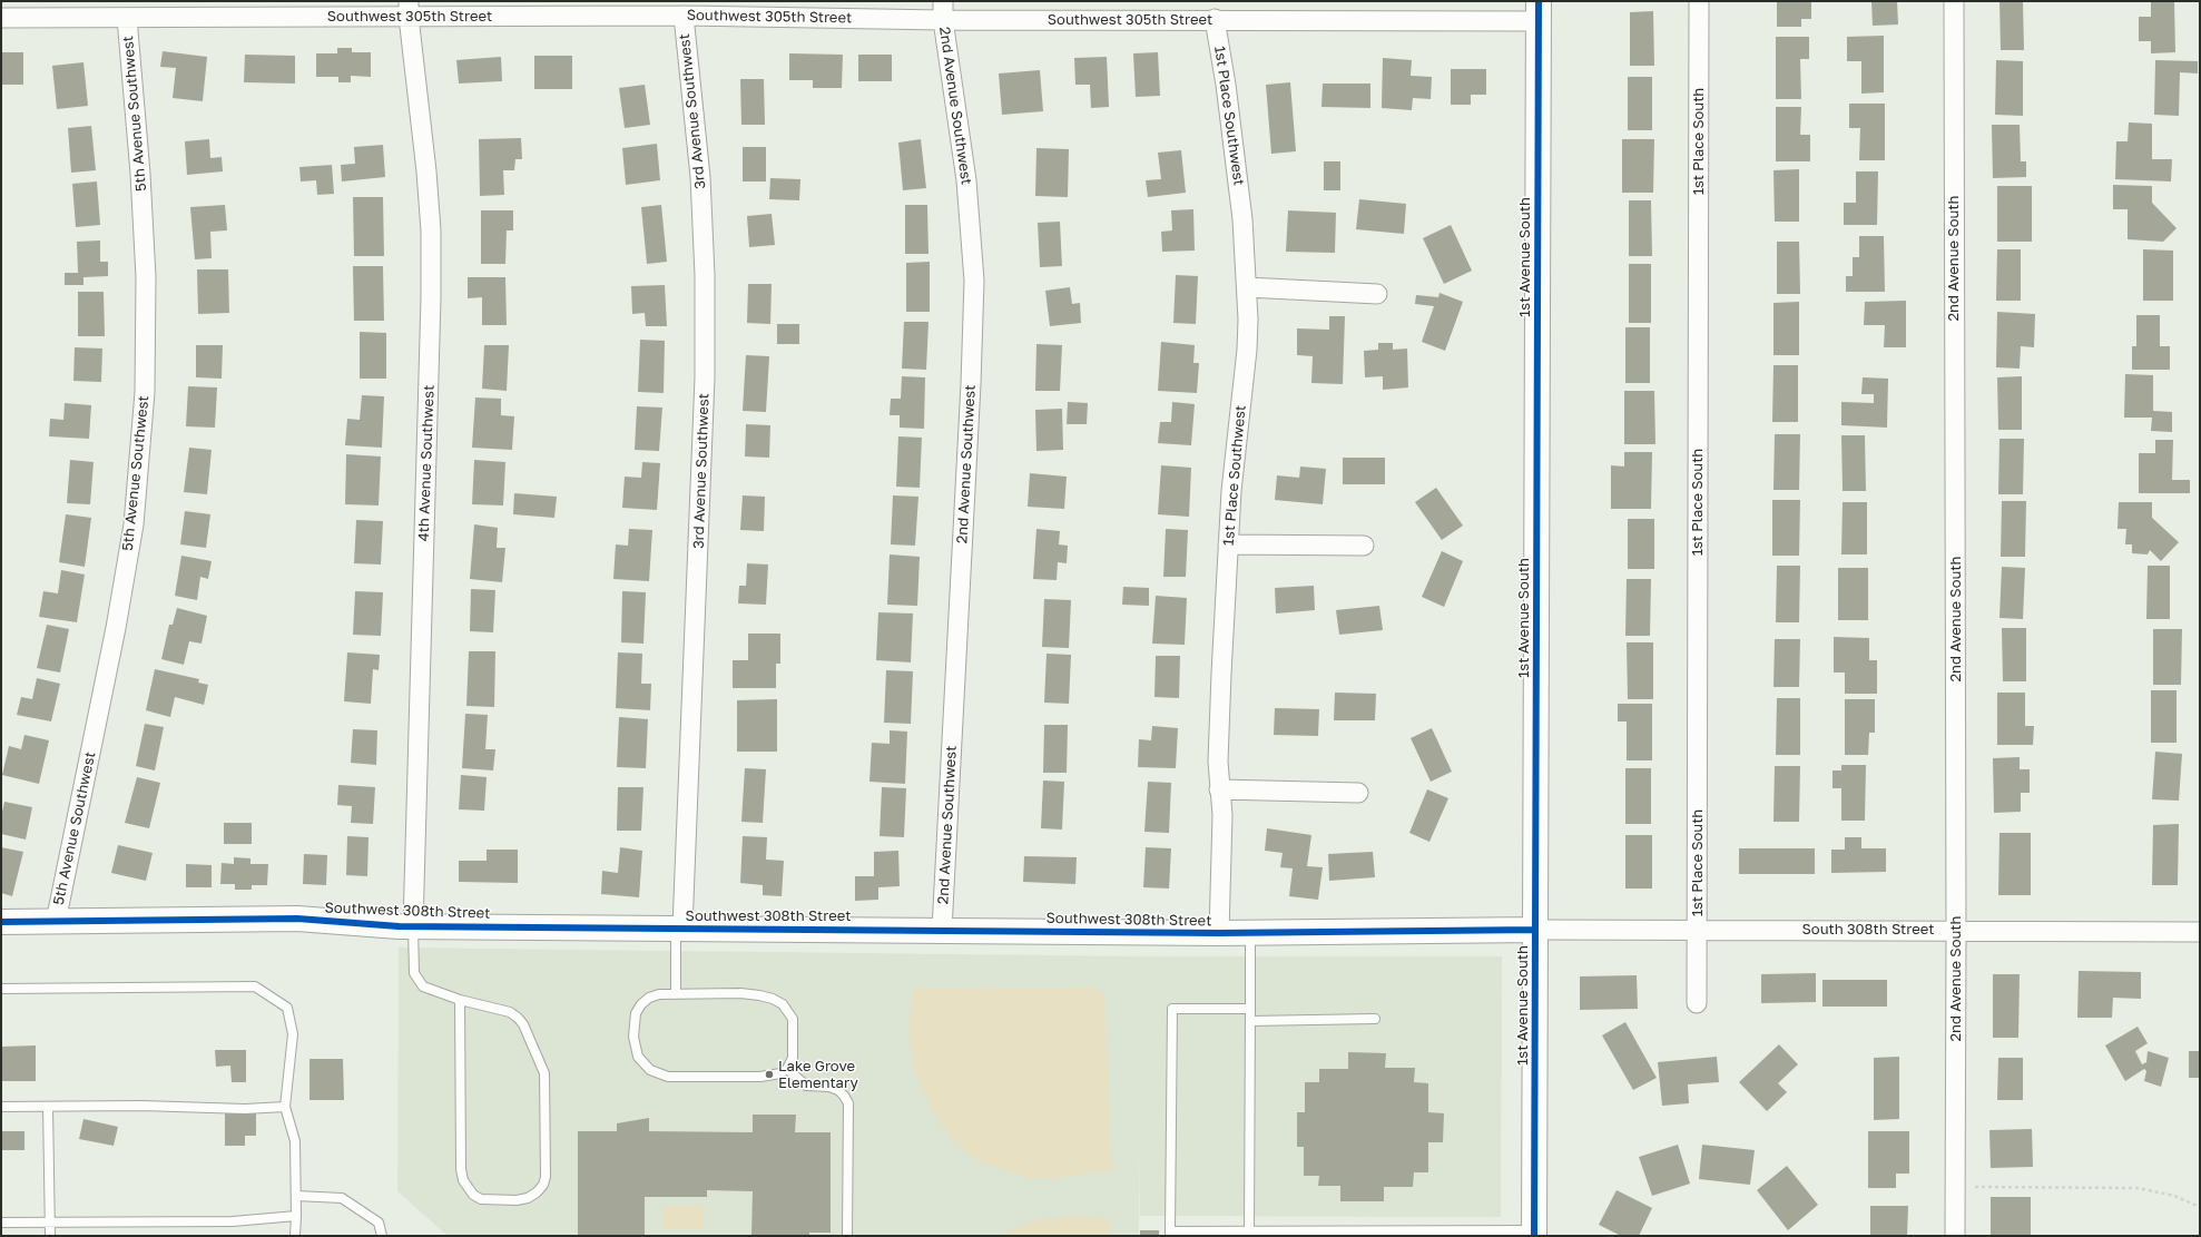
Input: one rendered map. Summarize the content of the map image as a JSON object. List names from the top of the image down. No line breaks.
{"streets":{"street":["Southwest 305th Street","2nd Avenue Southwest","3rd Avenue Southwest","5th Avenue Southwest","1st Place Southwest","1st Place South","1st Avenue South","2nd Avenue South","4th Avenue Southwest","Southwest 308th Street","South 308th Street"]},"crossings":[["Southwest 305th Street","2nd Avenue Southwest"],["Southwest 305th Street","3rd Avenue Southwest"],["Southwest 305th Street","5th Avenue Southwest"],["Southwest 305th Street","1st Place Southwest"],["Southwest 305th Street","1st Avenue South"],["Southwest 305th Street","4th Avenue Southwest"],["2nd Avenue Southwest","Southwest 308th Street"],["3rd Avenue Southwest","Southwest 308th Street"],["5th Avenue Southwest","Southwest 308th Street"],["1st Place Southwest","Southwest 308th Street"],["1st Place South","South 308th Street"],["1st Avenue South","Southwest 308th Street"],["1st Avenue South","South 308th Street"],["2nd Avenue South","South 308th Street"],["4th Avenue Southwest","Southwest 308th Street"],["Southwest 308th Street","South 308th Street"]],"places":["Lake Grove Elementary"]}
